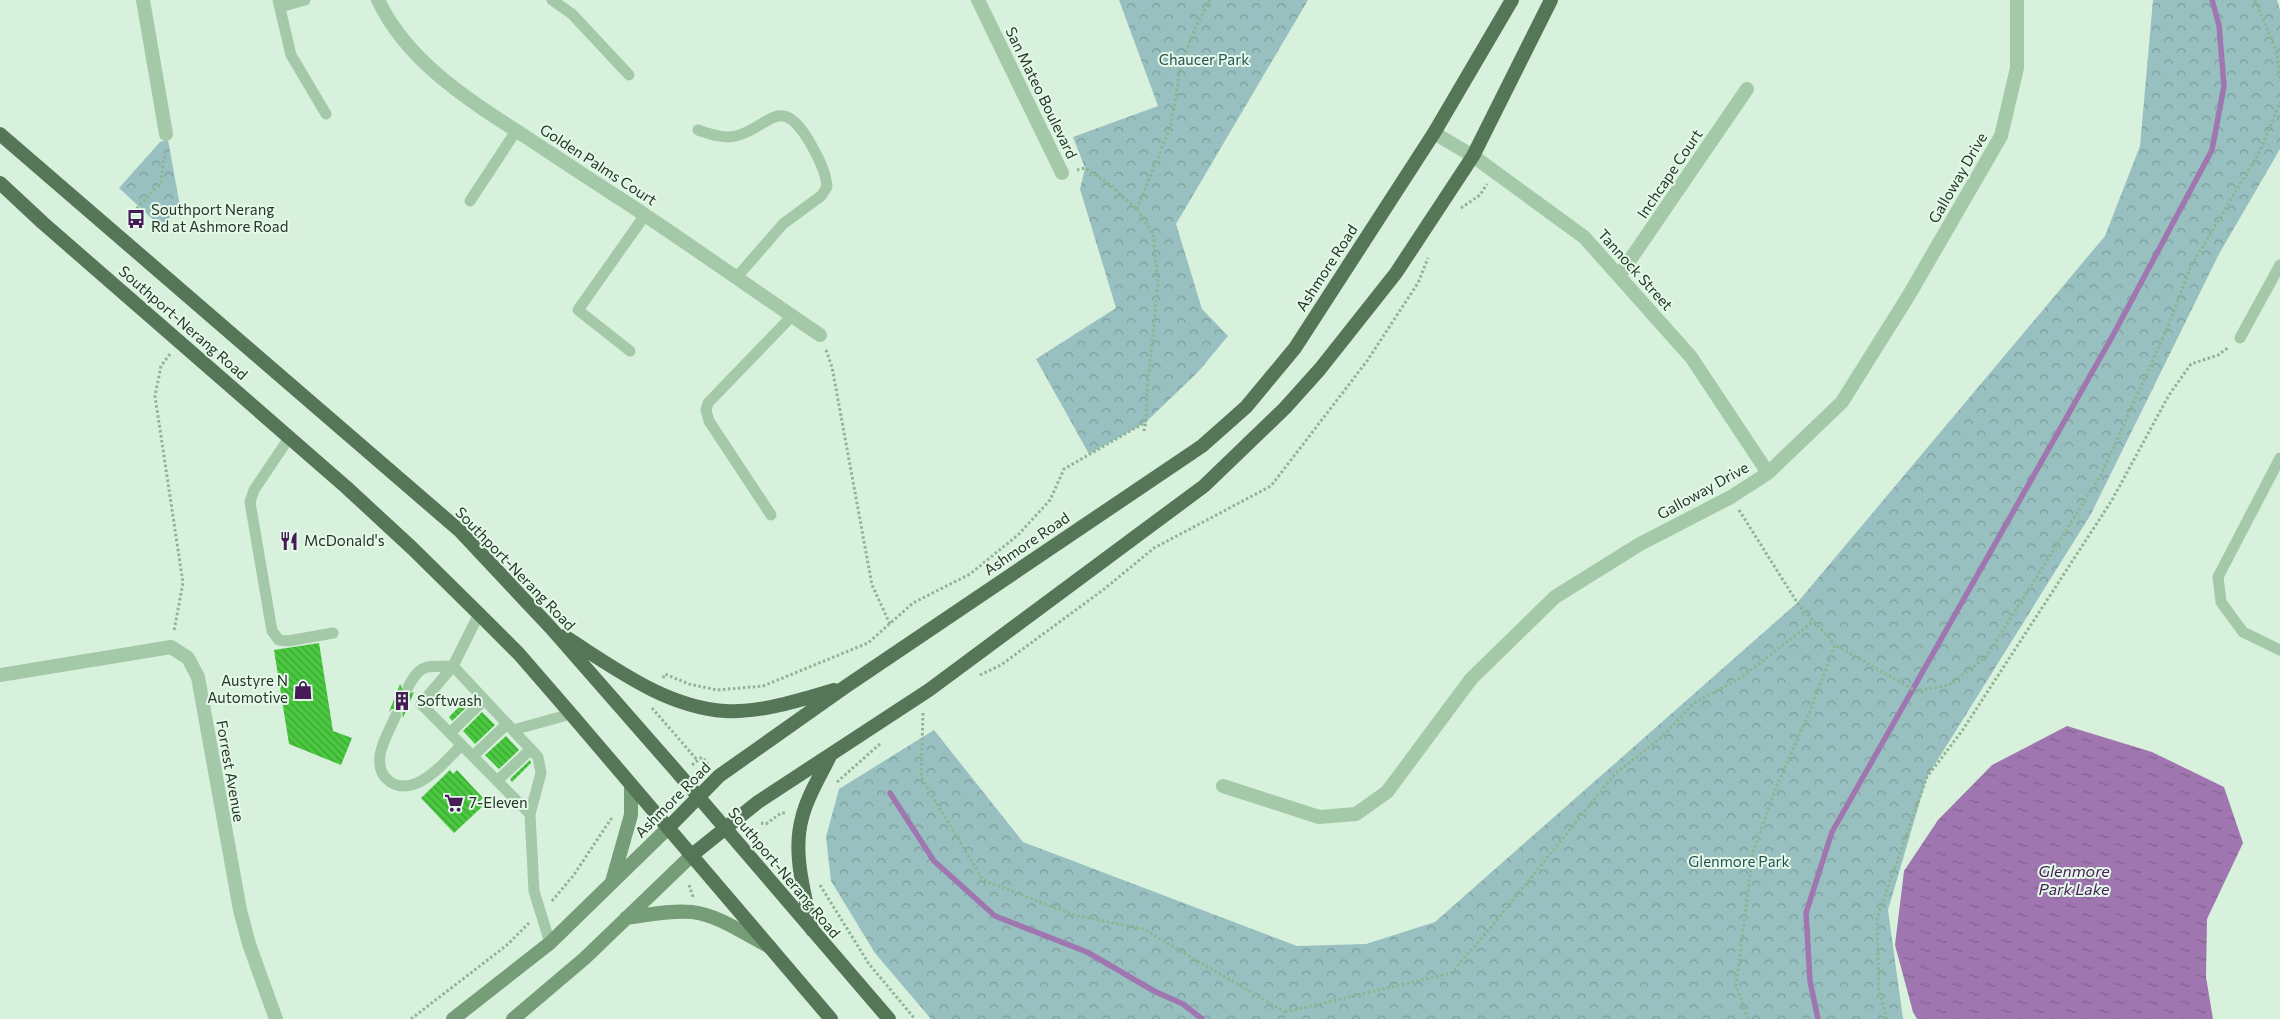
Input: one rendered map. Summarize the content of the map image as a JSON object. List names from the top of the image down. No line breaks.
{"streets":{"main road":["Ashmore Road","Southport-Nerang Road"],"street":["San Mateo Boulevard","Golden Palms Court","Inchcape Court","Galloway Drive","Tannock Street","Forrest Avenue"]},"crossings":[["Inchcape Court","Tannock Street"],["Galloway Drive","Tannock Street"],["Ashmore Road","Tannock Street"],["Ashmore Road","Southport-Nerang Road"]],"water":["Glenmore Park Lake"],"parks":["Chaucer Park","Glenmore Park"],"places":{"bus stop":["Southport Nerang Rd at Ashmore Road"],"restaurant":["McDonald's"],"shop":["Austyre N Automotive"],"building":["Softwash"],"supermarket":["7-Eleven"]}}
